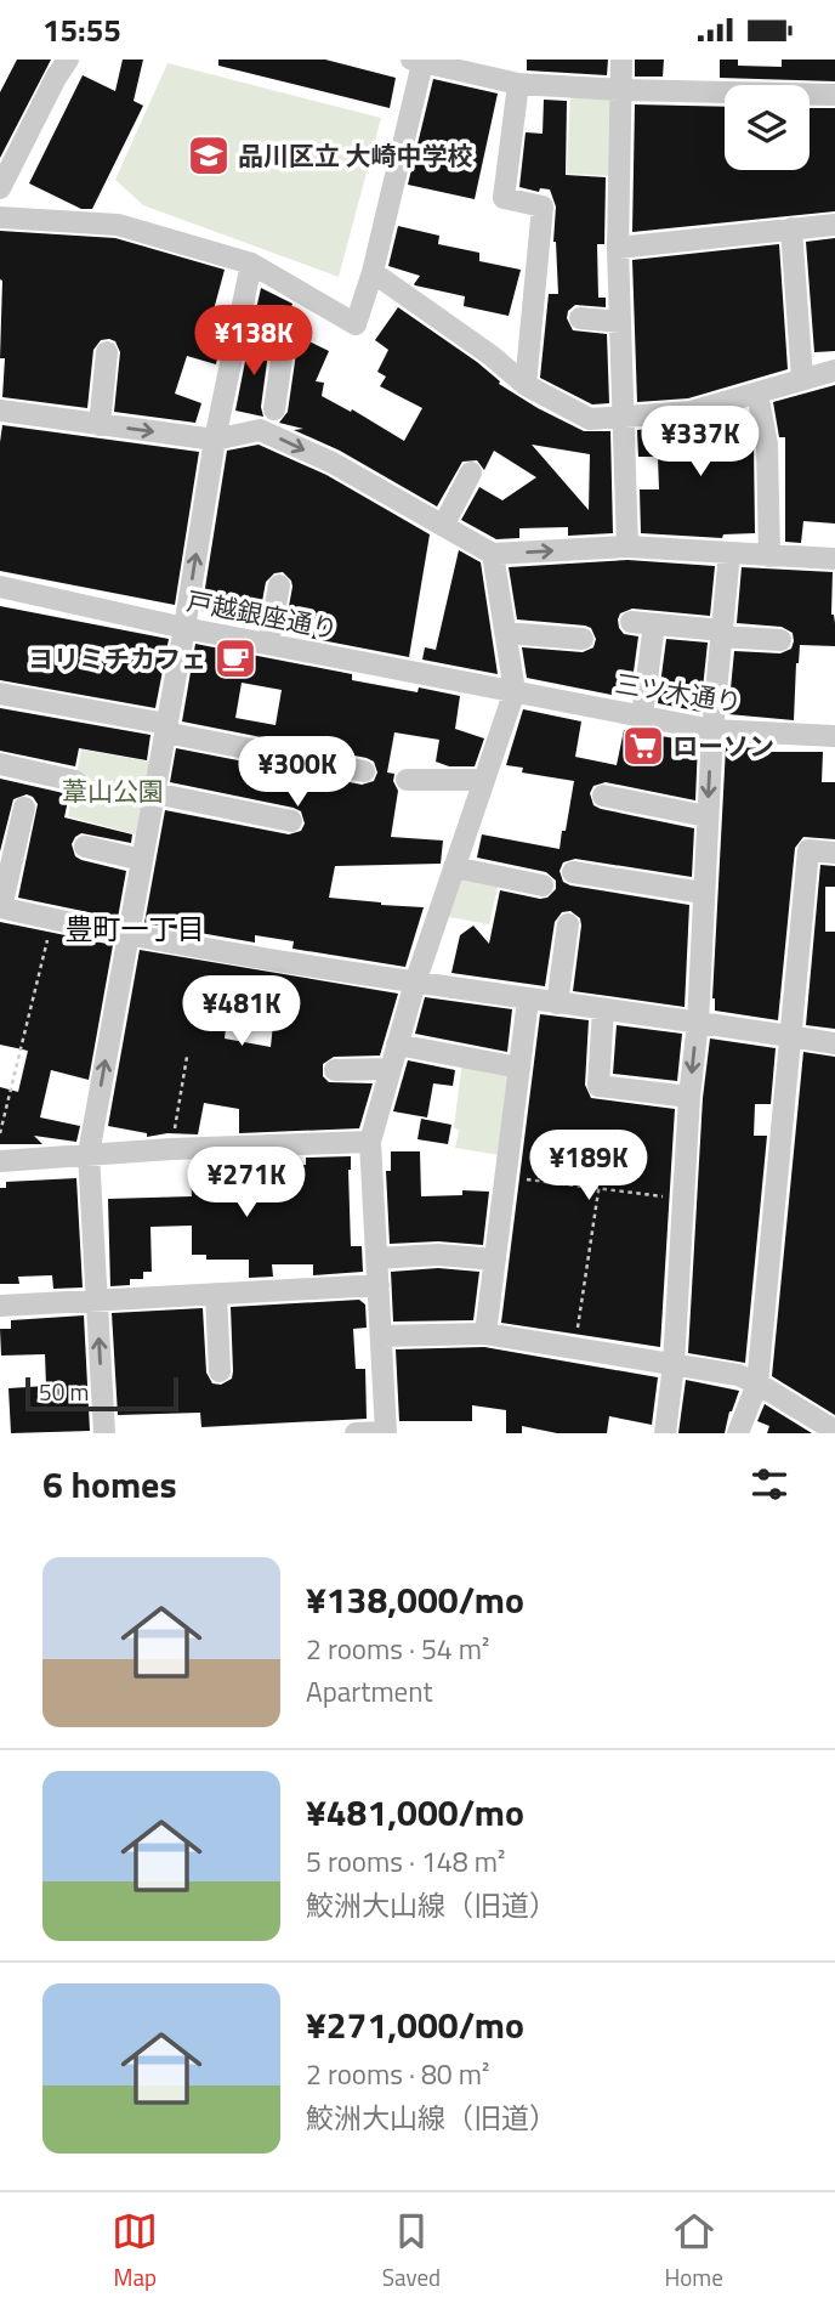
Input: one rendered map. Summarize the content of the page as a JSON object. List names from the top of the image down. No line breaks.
{"streets":{"street":["戸越銀座通り","三ツ木通り"]},"crossings":[["戸越銀座通り","三ツ木通り"]],"districts":["豊町一丁目"],"parks":["葦山公園"],"places":{"school or university":["品川区立 大崎中学校"],"cafe":["ヨリミチカフェ"],"supermarket":["ローソン"]},"scale_bar":"50 m","page":{"status":"15:55","price":["¥138K","¥337K","¥300K","¥481K","¥189K","¥271K"],"scale":"50 m","heading":"6 homes","list":[{"name":"¥138,000/mo","note":"2 rooms · 54 m² · Apartment"},{"name":"¥481,000/mo","note":"5 rooms · 148 m² · 鮫洲大山線（旧道）"},{"name":"¥271,000/mo","note":"2 rooms · 80 m² · 鮫洲大山線（旧道）"}],"tabs":["Map","Saved","Home"]}}
